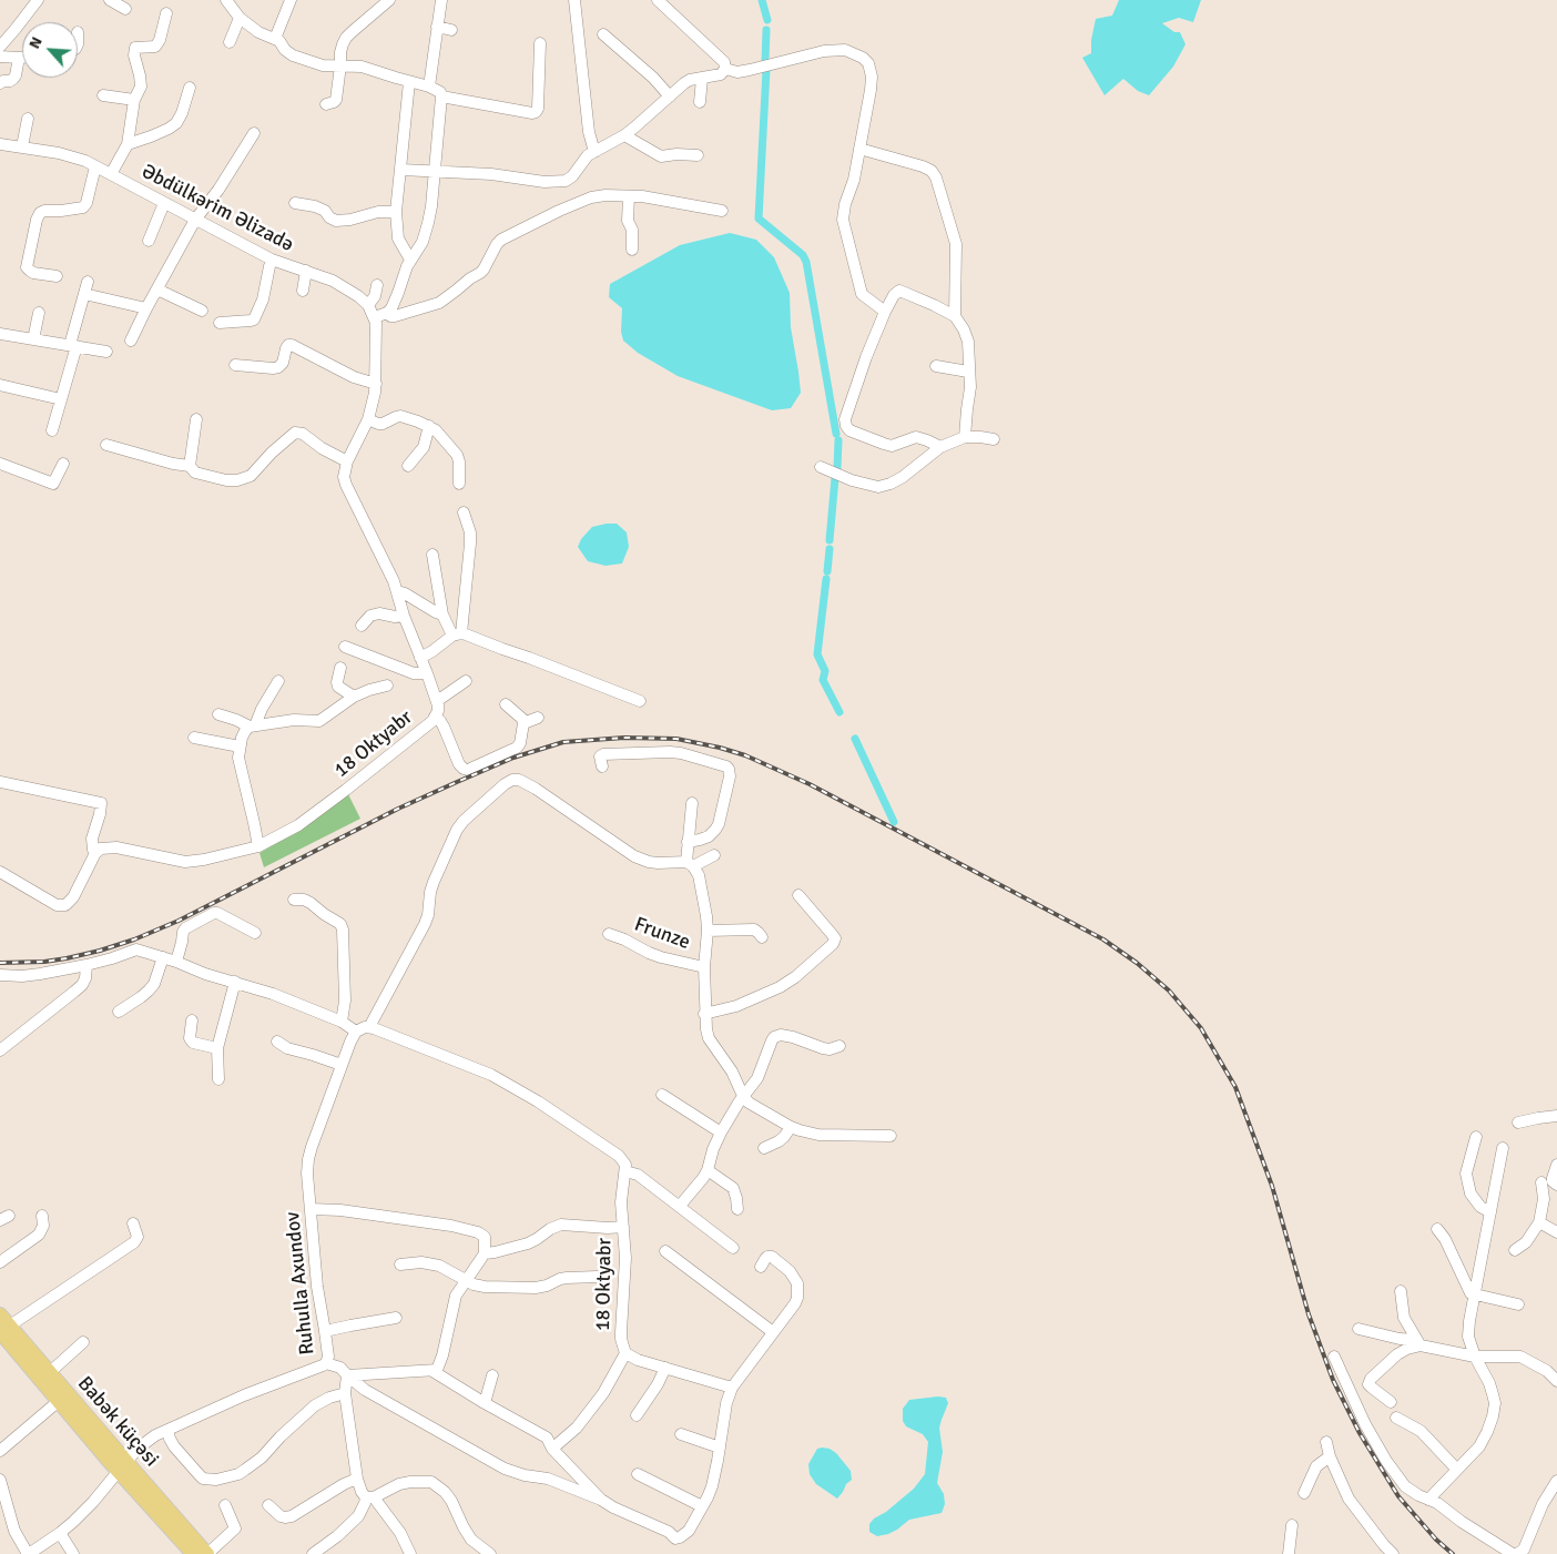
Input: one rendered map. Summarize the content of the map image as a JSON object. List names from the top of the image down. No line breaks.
{"streets":{"main road":["Babək küçəsi"],"street":["Əbdülkərim Əlizadə","18 Oktyabr","Frunze","Ruhulla Axundov"]},"crossings":[["Əbdülkərim Əlizadə","18 Oktyabr"],["Ruhulla Axundov","Babək küçəsi"]],"north":"top left"}
